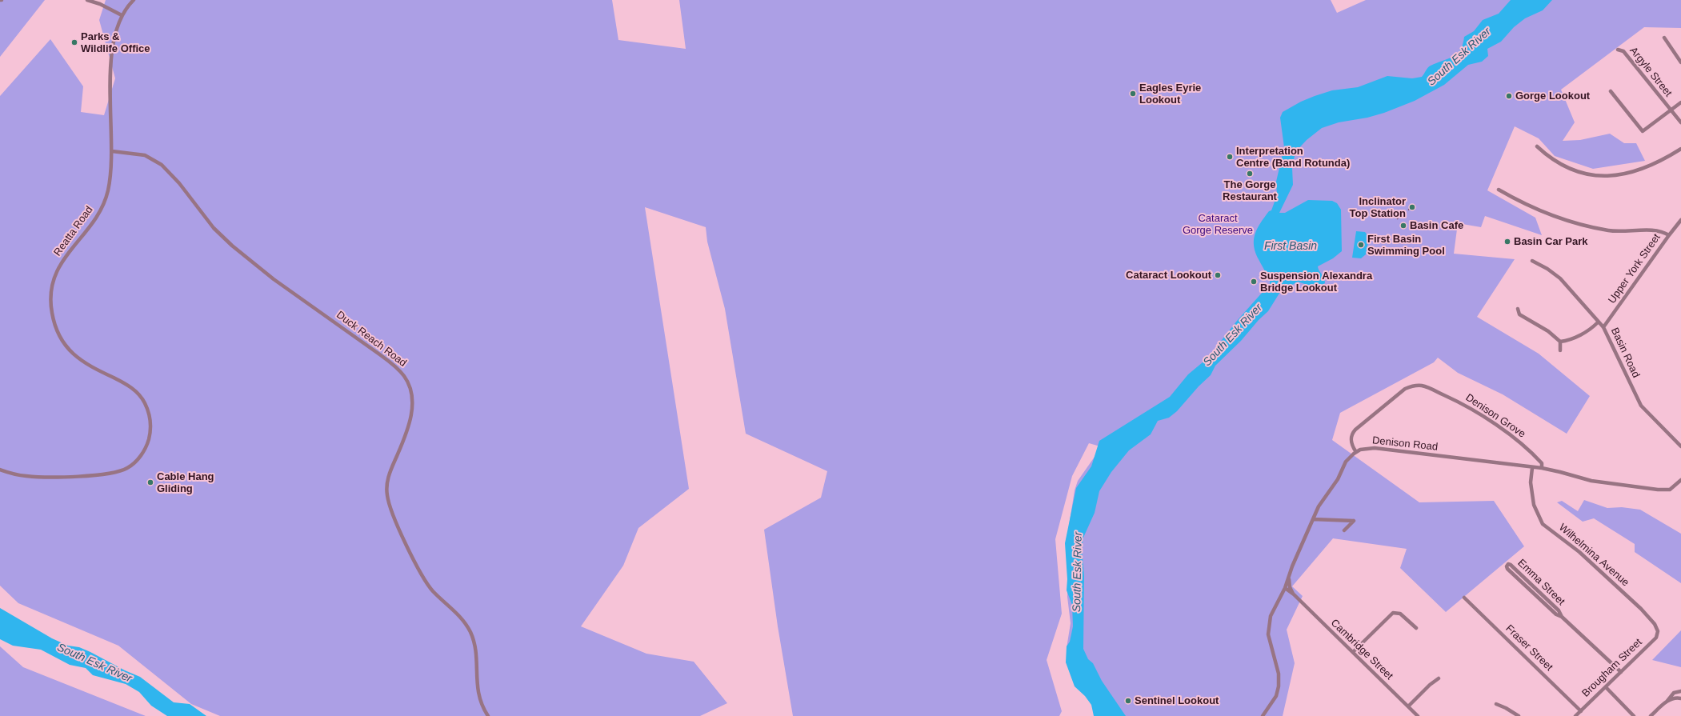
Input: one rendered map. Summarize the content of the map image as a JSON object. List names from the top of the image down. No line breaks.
{"streets":{"street":["Argyle Street","Reatta Road","Upper York Street","Duck Reach Road","Basin Road","Denison Grove","Denison Road","Wilhelmina Avenue","Emma Street","Fraser Street","Cambridge Street","Brougham Street"]},"crossings":[["Reatta Road","Duck Reach Road"],["Upper York Street","Basin Road"],["Denison Grove","Denison Road"],["Denison Road","Wilhelmina Avenue"],["Wilhelmina Avenue","Brougham Street"],["Emma Street","Brougham Street"],["Fraser Street","Brougham Street"]],"water":["South Esk River","First Basin"],"parks":["Cataract Gorge Reserve"],"places":["Parks & Wildlife Office","Eagles Eyrie Lookout","Gorge Lookout","Interpretation Centre (Band Rotunda)","The Gorge Restaurant","Inclinator Top Station","Basin Cafe","Basin Car Park","First Basin Swimming Pool","Cataract Lookout","Suspension Alexandra Bridge Lookout","Cable Hang Gliding","Sentinel Lookout"]}
